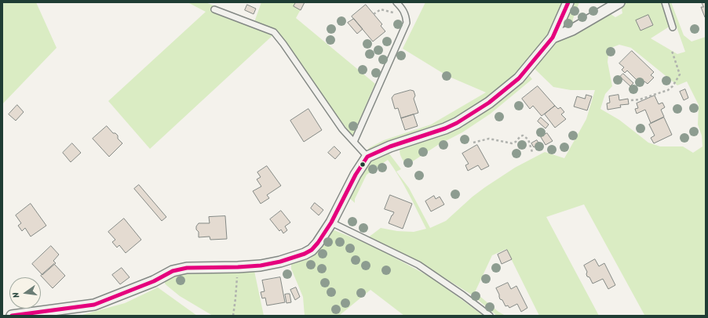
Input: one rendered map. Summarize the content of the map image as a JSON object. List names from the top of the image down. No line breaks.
{"north":"left"}
